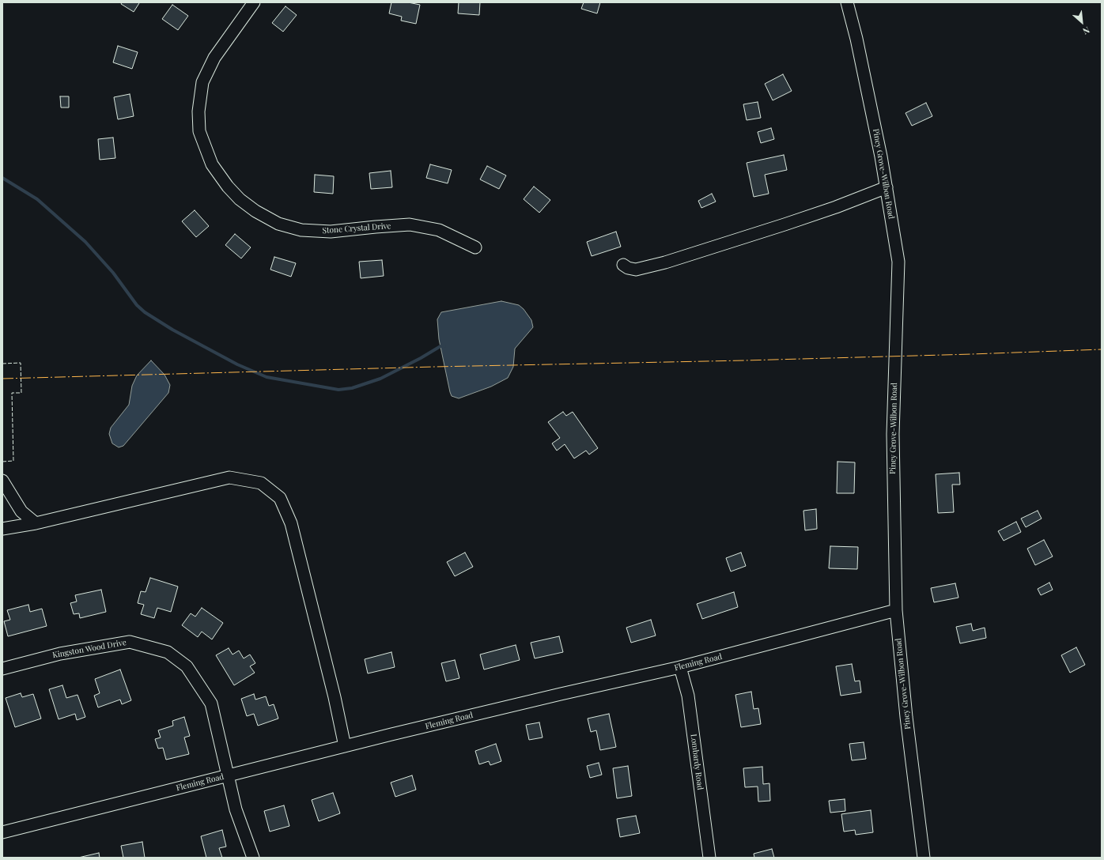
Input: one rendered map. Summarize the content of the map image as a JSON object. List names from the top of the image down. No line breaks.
{"streets":{"street":["Piney Grove-Wilbon Road","Stone Crystal Drive","Kingston Wood Drive","Fleming Road","Lombardy Road"]},"crossings":[["Piney Grove-Wilbon Road","Fleming Road"],["Kingston Wood Drive","Fleming Road"],["Fleming Road","Lombardy Road"]],"north":"bottom right"}
